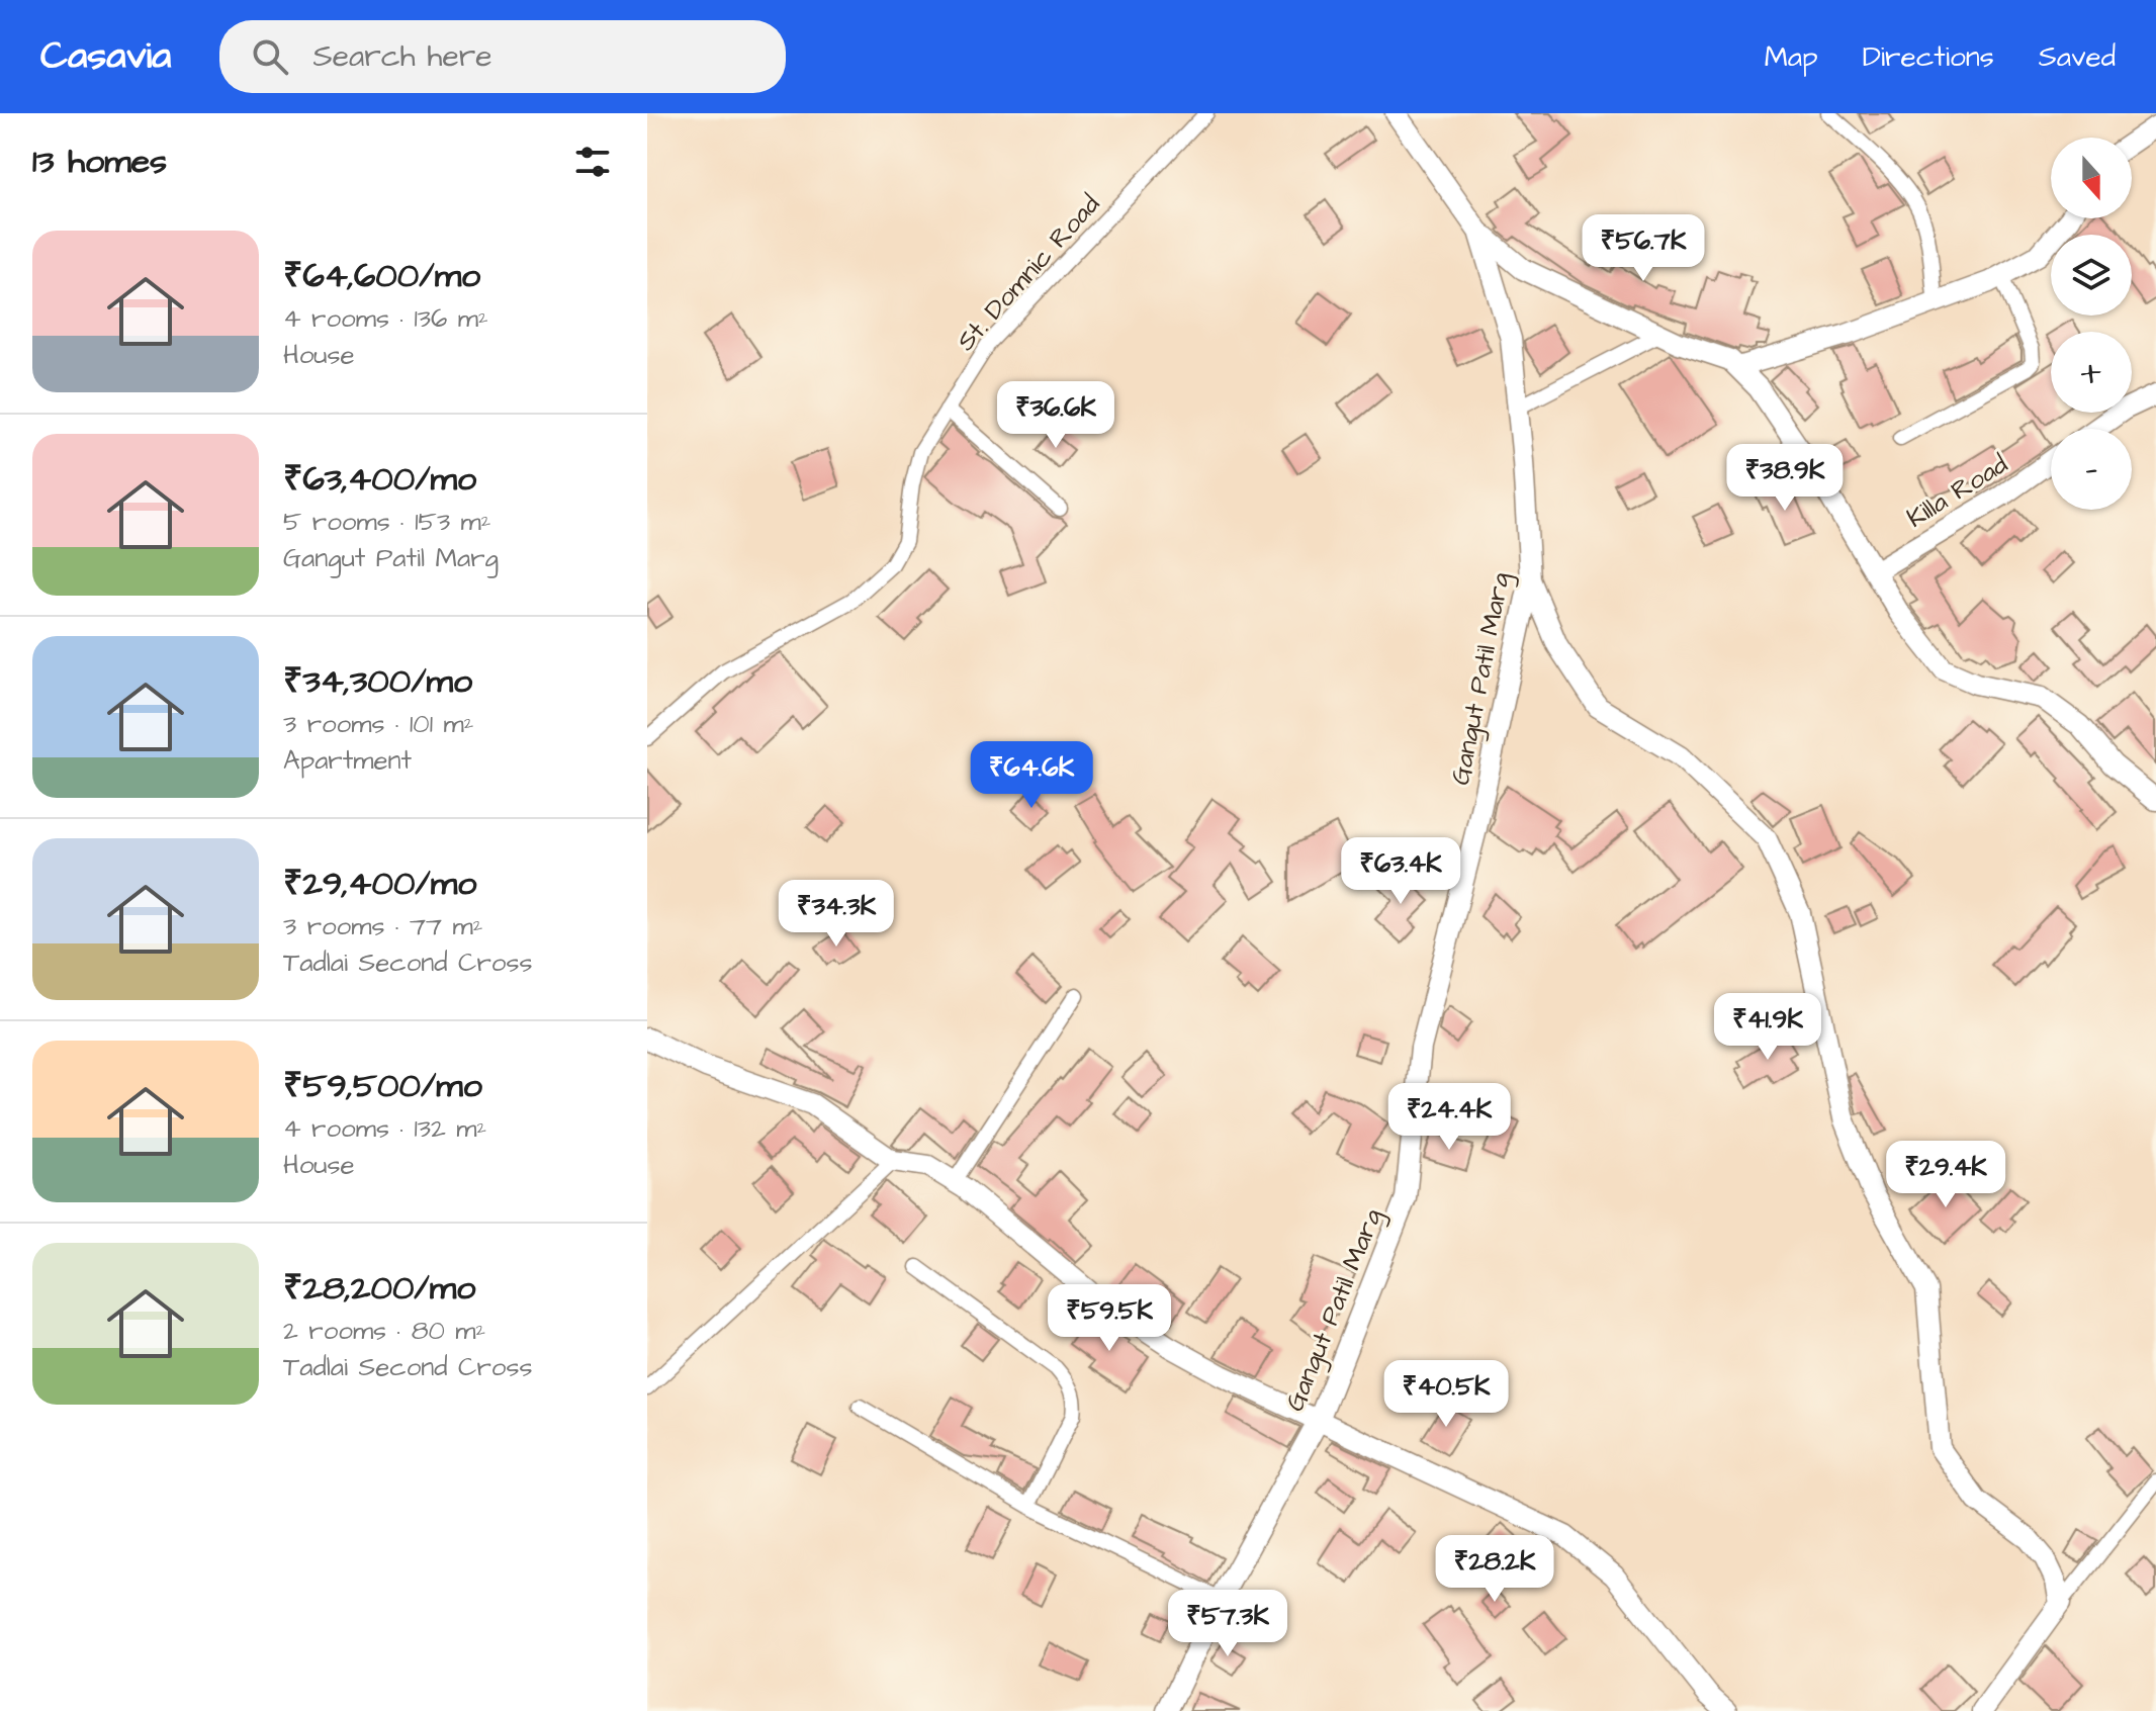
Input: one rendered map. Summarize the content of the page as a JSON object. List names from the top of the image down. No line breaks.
{"streets":{"street":["St. Domnic Road","Killa Road","Gangut Patil Marg"]},"north":"bottom","page":{"header":"Casavia","search":"Search here","nav":["Map","Directions","Saved"],"heading":"13 homes","map_buttons":["+","−"],"list":[{"name":"₹64,600/mo","note":"4 rooms · 136 m² · House"},{"name":"₹63,400/mo","note":"5 rooms · 153 m² · Gangut Patil Marg"},{"name":"₹34,300/mo","note":"3 rooms · 101 m² · Apartment"},{"name":"₹29,400/mo","note":"3 rooms · 77 m² · Tadlai Second Cross"},{"name":"₹59,500/mo","note":"4 rooms · 132 m² · House"},{"name":"₹28,200/mo","note":"2 rooms · 80 m² · Tadlai Second Cross"}],"price":["₹56.7K","₹36.6K","₹38.9K","₹64.6K","₹63.4K","₹34.3K","₹41.9K","₹24.4K","₹29.4K","₹59.5K","₹40.5K","₹28.2K","₹57.3K"]}}
